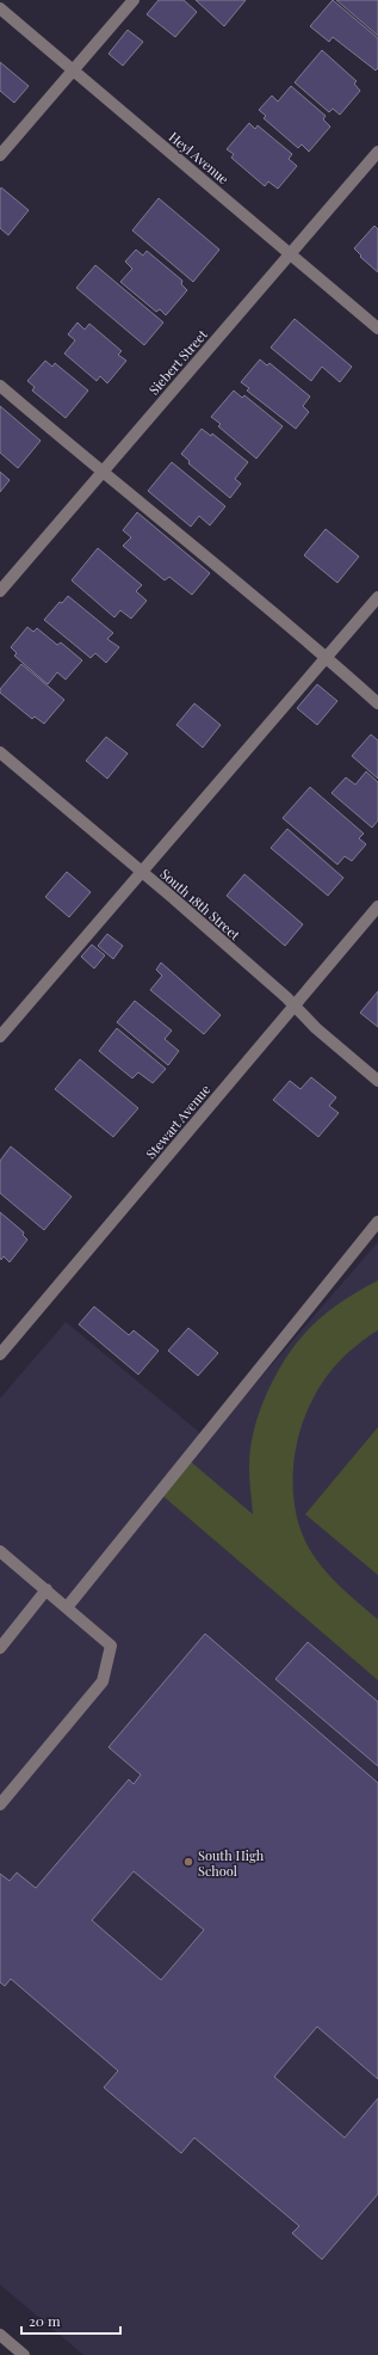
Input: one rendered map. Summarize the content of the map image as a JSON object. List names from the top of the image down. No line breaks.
{"streets":{"street":["Heyl Avenue","Siebert Street","South 18th Street","Stewart Avenue"]},"crossings":[["Heyl Avenue","Siebert Street"],["South 18th Street","Stewart Avenue"]],"places":["South High School"],"scale_bar":"20 m"}
